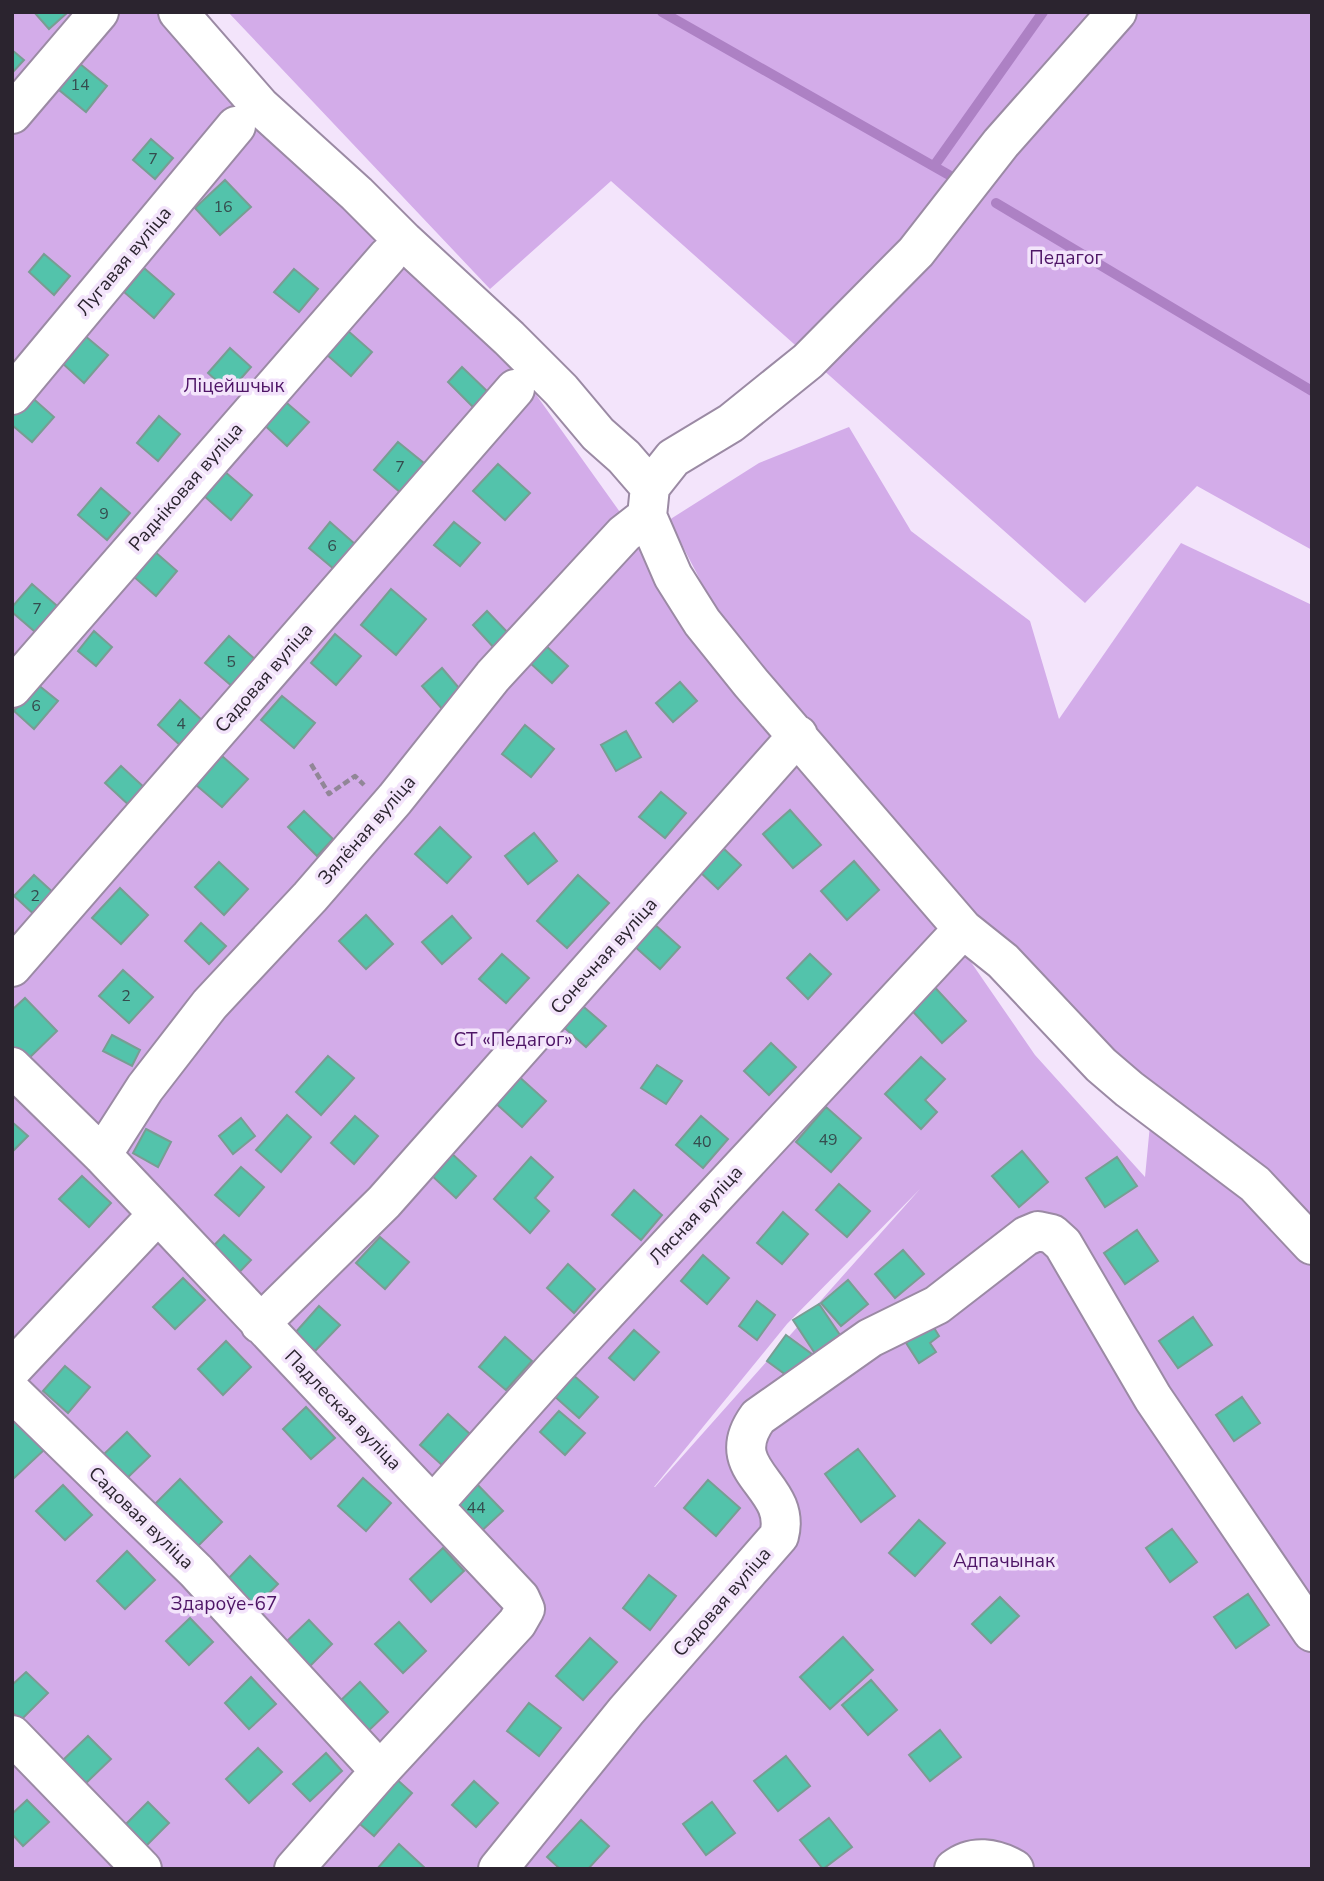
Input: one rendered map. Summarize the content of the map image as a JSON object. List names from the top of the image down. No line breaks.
{"streets":{"street":["Лугавая вуліца","Радніковая вуліца","Садовая вуліца","Зялёная вуліца","Сонечная вуліца","Лясная вуліца","Падлеская вуліца"]},"crossings":[["Садовая вуліца","Падлеская вуліца"],["Зялёная вуліца","Падлеская вуліца"],["Сонечная вуліца","Падлеская вуліца"],["Лясная вуліца","Падлеская вуліца"]],"parks":["Педагог","Ліцейшчык","СТ «Педагог»","Адпачынак","Здароўе-67"],"house_numbers":["14","7","16","7","9","6","7","5","6","4","2","2","49","40","44"]}
